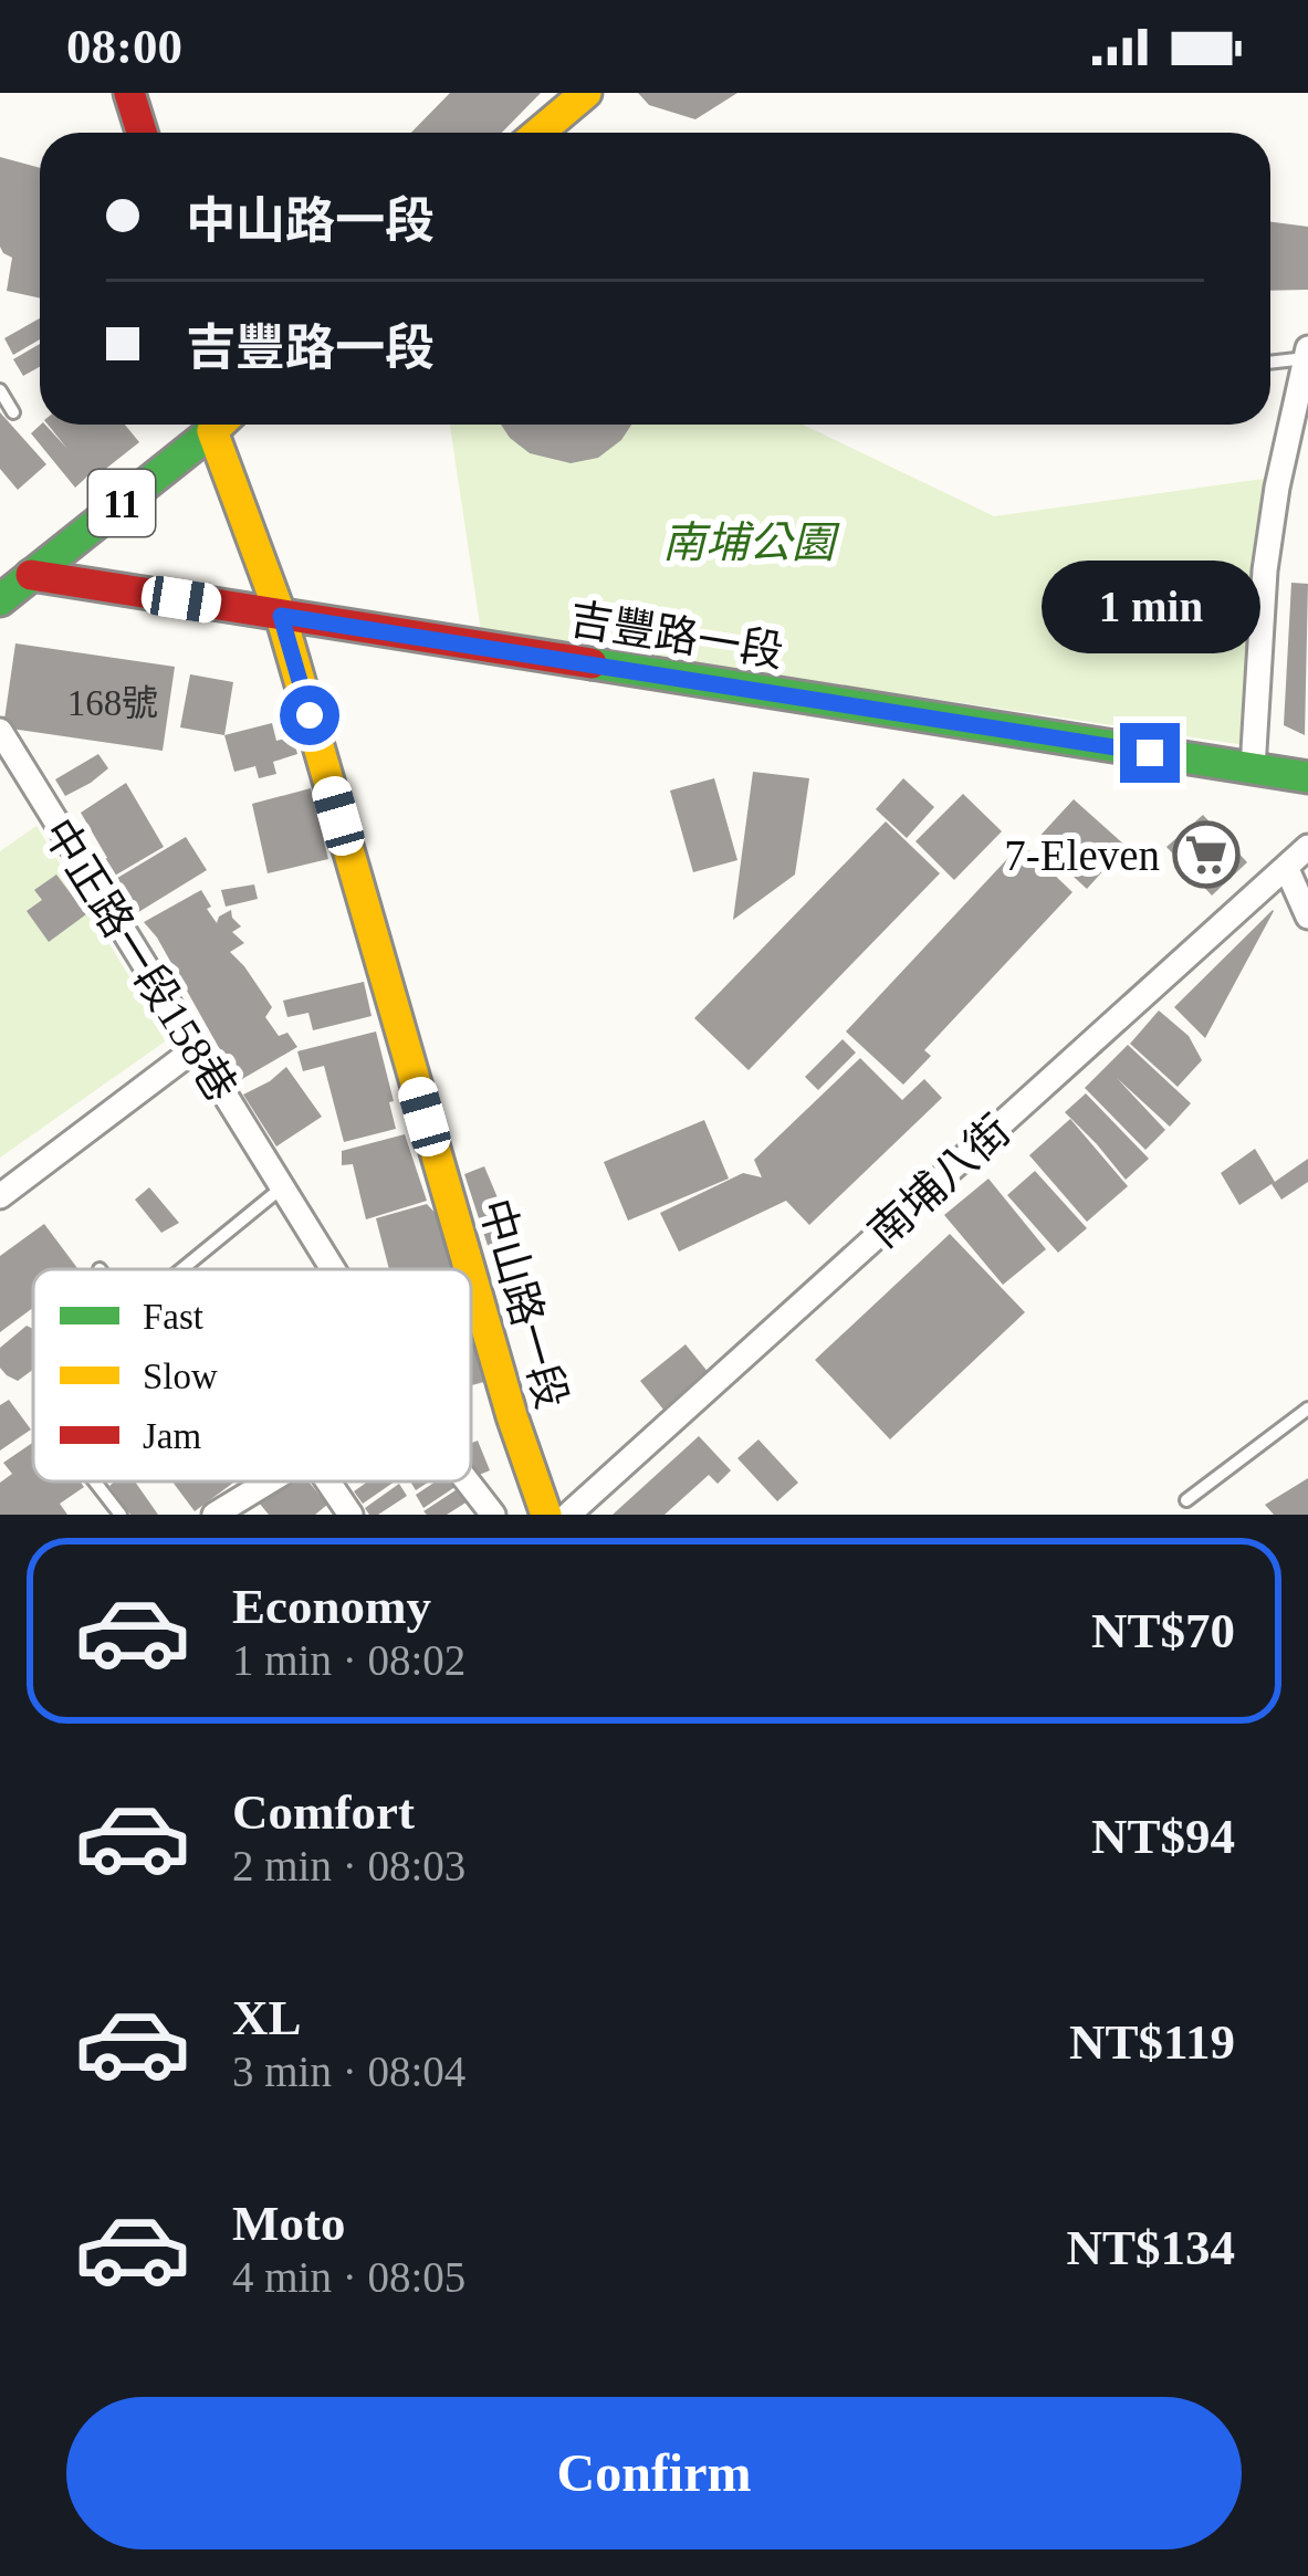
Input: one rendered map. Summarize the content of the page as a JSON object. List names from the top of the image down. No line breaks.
{"streets":{"main road":["11","吉豐路一段","中山路一段"],"street":["中正路一段158巷","南埔八街"]},"crossings":[["11","吉豐路一段"],["吉豐路一段","中山路一段"]],"parks":["南埔公園"],"places":{"supermarket":["7-Eleven"]},"house_numbers":["168號"],"legend":["Fast","Slow","Jam"],"page":{"status":"08:00","banner":["中山路一段","吉豐路一段"],"bubble":"1 min","list":[{"name":"Economy","note":"1 min · 08:02","value":"NT$70"},{"name":"Comfort","note":"2 min · 08:03","value":"NT$94"},{"name":"XL","note":"3 min · 08:04","value":"NT$119"},{"name":"Moto","note":"4 min · 08:05","value":"NT$134"}],"buttons":"Confirm"}}
